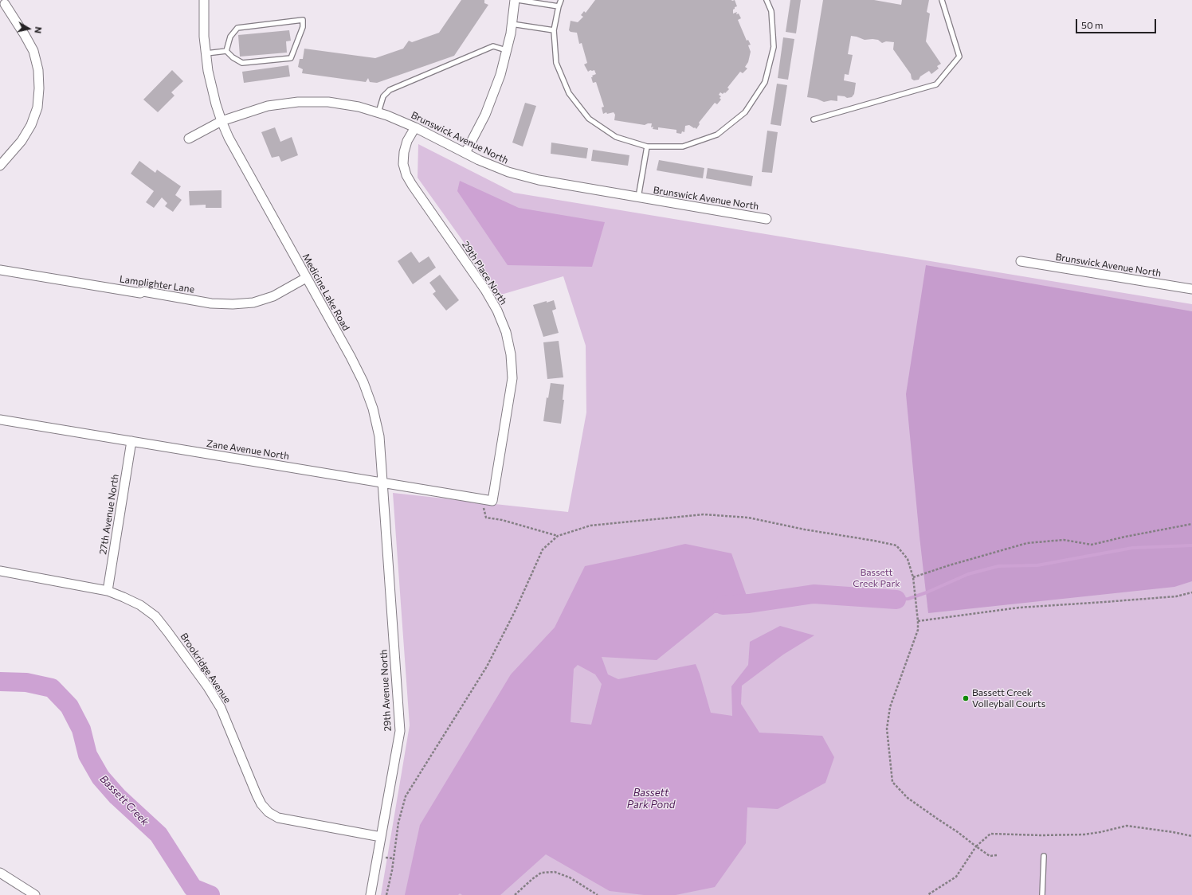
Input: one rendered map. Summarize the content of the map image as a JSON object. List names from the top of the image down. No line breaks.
{"streets":{"street":["Brunswick Avenue North","29th Place North","Lamplighter Lane","Medicine Lake Road","Zane Avenue North","27th Avenue North","Brookridge Avenue","29th Avenue North"]},"crossings":[["Brunswick Avenue North","29th Place North"],["Brunswick Avenue North","Medicine Lake Road"],["29th Place North","Zane Avenue North"],["Lamplighter Lane","Medicine Lake Road"],["Medicine Lake Road","Zane Avenue North"],["Medicine Lake Road","29th Avenue North"],["Zane Avenue North","27th Avenue North"],["Zane Avenue North","29th Avenue North"],["27th Avenue North","Brookridge Avenue"],["Brookridge Avenue","29th Avenue North"]],"water":["Bassett Park Pond","Bassett Creek"],"parks":["Bassett Creek Park"],"places":["Bassett Creek Volleyball Courts"],"scale_bar":"50 m","north":"right"}
